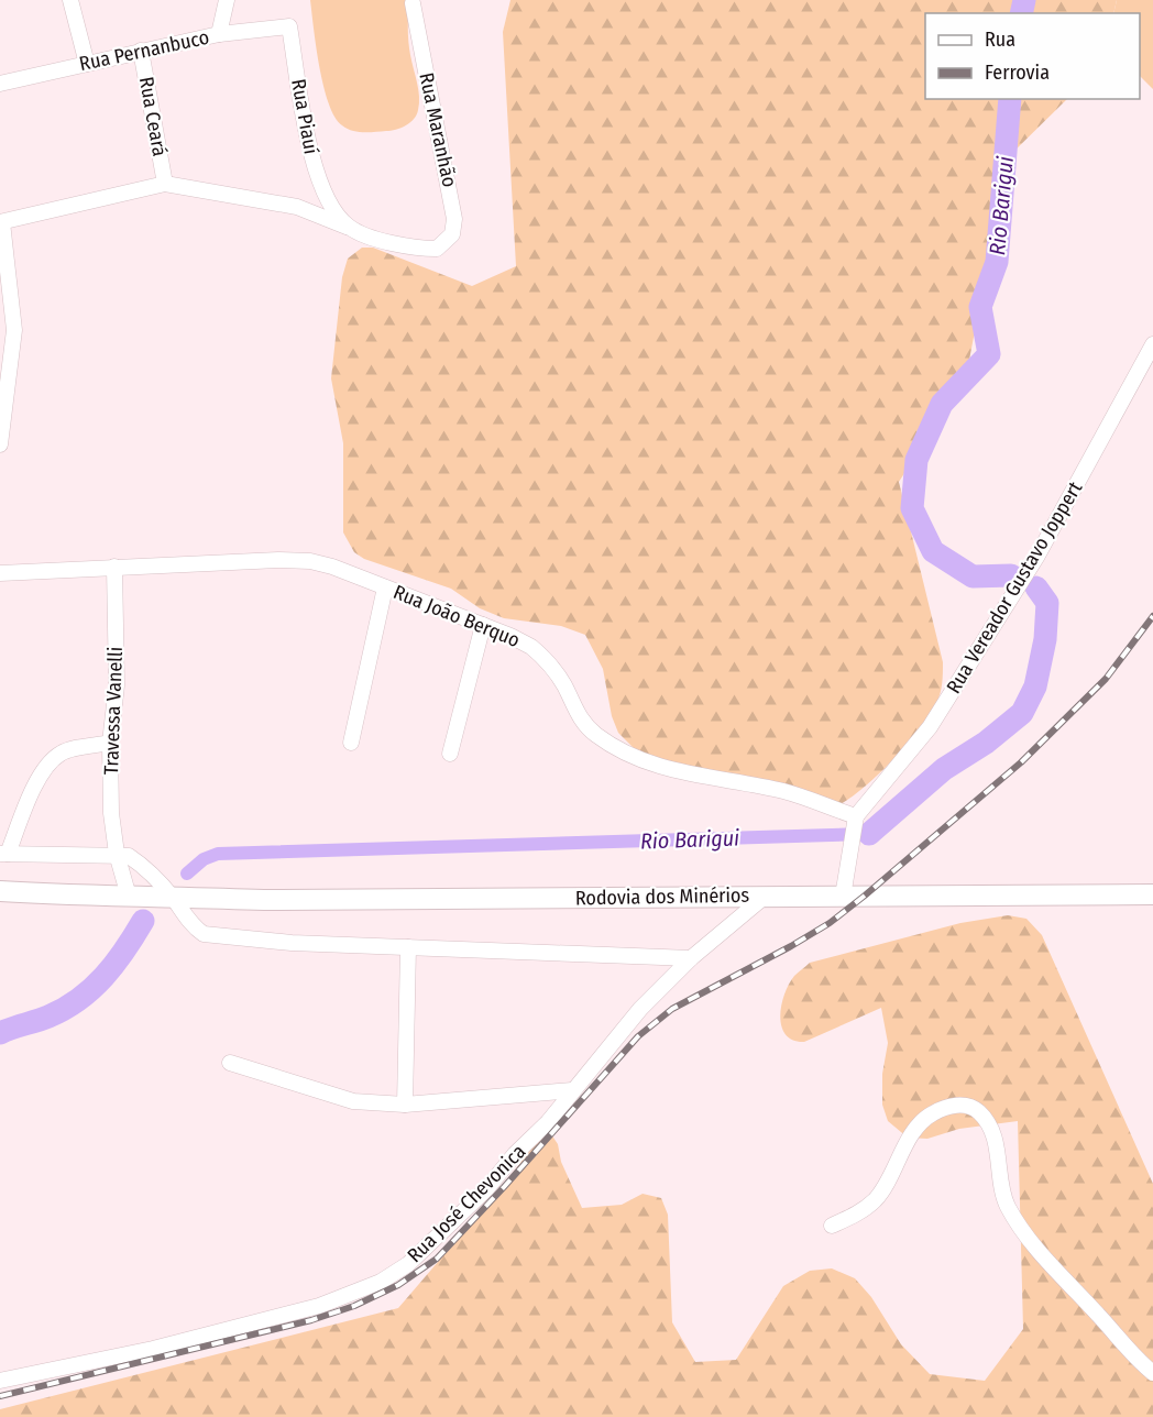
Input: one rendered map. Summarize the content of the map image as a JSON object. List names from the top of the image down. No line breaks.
{"streets":{"main road":["Rodovia dos Minérios"],"street":["Rua Pernanbuco","Rua Ceará","Rua Piauí","Rua Maranhão","Rua Vereador Gustavo Joppert","Rua João Berquo","Travessa Vanelli","Rua José Chevonica"]},"crossings":[["Rua Pernanbuco","Rua Ceará"],["Rua Pernanbuco","Rua Piauí"],["Rua Piauí","Rua Maranhão"],["Rua Vereador Gustavo Joppert","Rua João Berquo"],["Rua João Berquo","Travessa Vanelli"],["Travessa Vanelli","Rodovia dos Minérios"],["Rodovia dos Minérios","Rua José Chevonica"]],"water":["Rio Barigui"],"legend":["Rua","Ferrovia"]}
